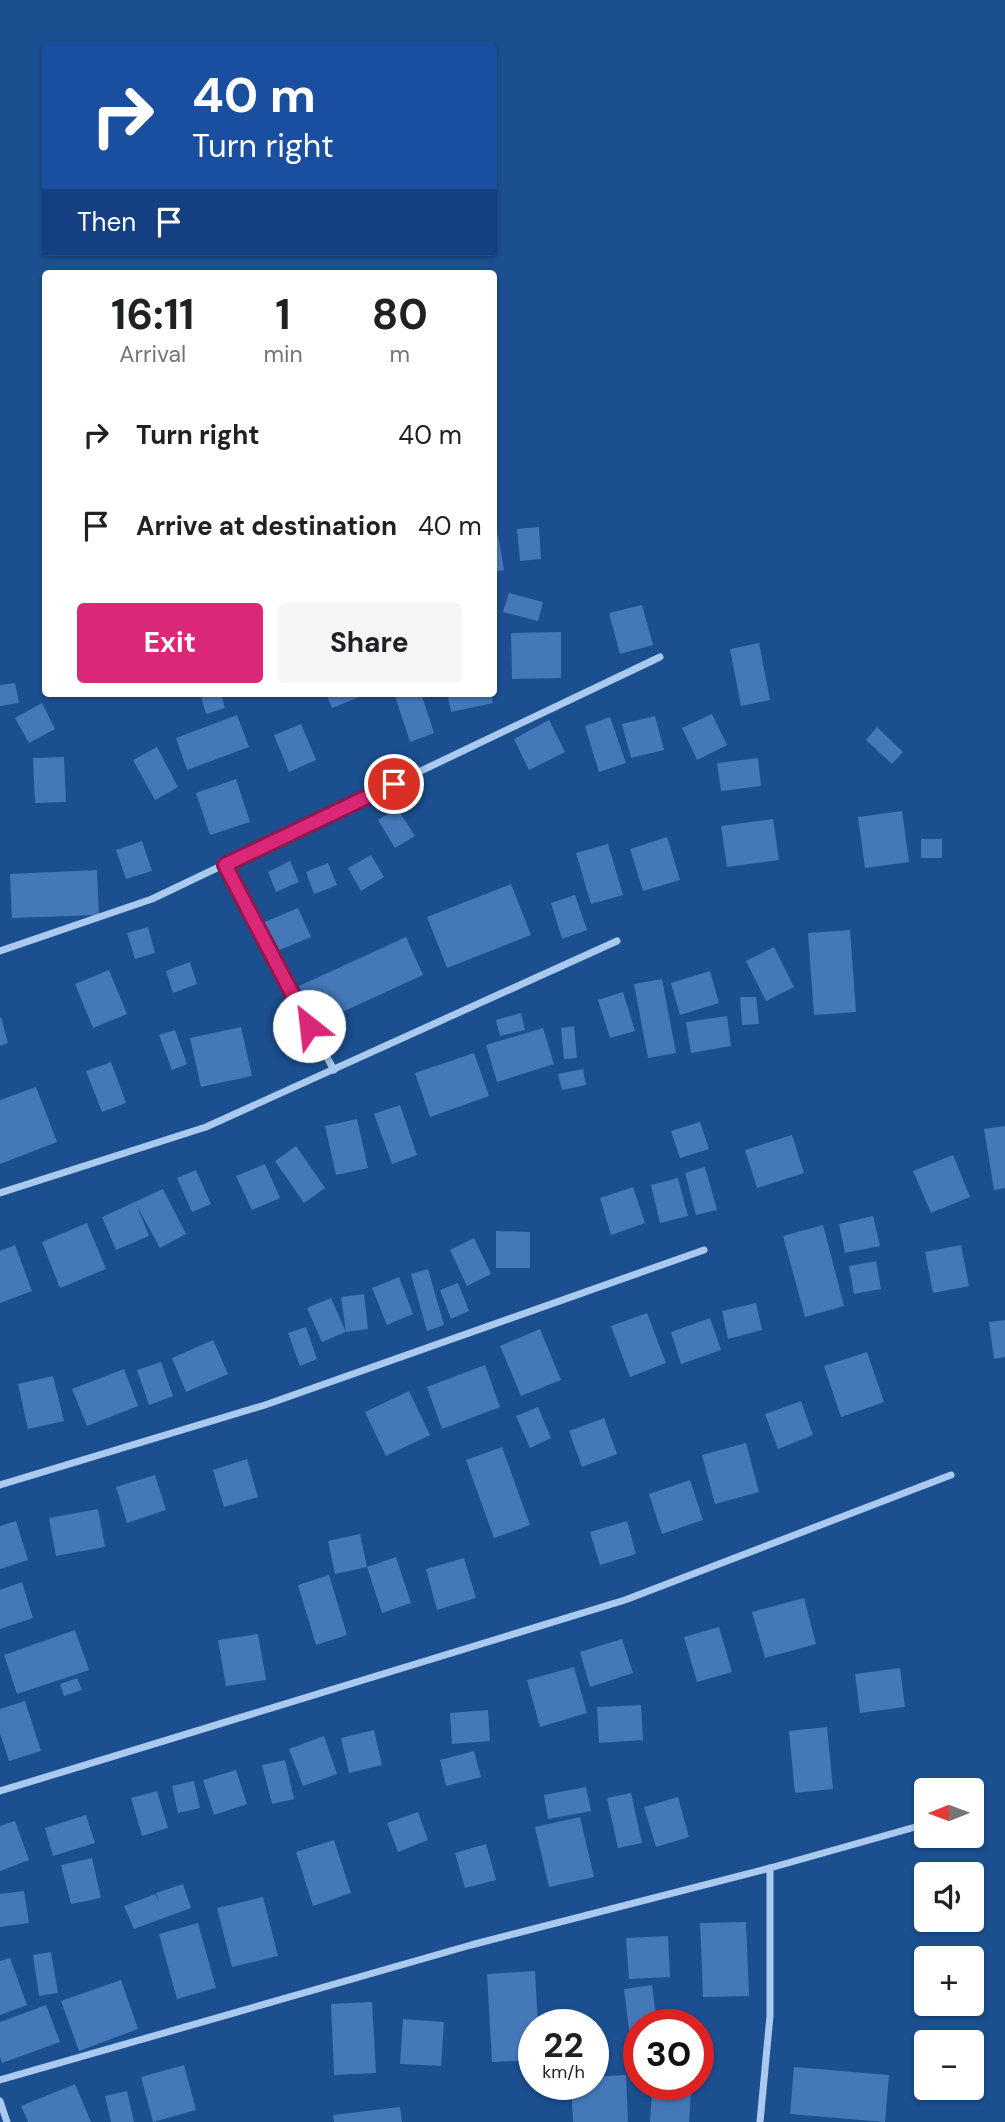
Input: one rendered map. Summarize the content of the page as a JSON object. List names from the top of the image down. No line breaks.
{"north":"left","page":{"turn":["40 m","Turn right"],"then":"Then","eta":["16:11","Arrival","1","min","80","m"],"list":[{"name":"Turn right","value":"40 m"},{"name":"Arrive at destination","value":"40 m"}],"buttons":["Exit","Share"],"map_buttons":["+","−"],"speed":"22 km/h","limit":"30"}}
